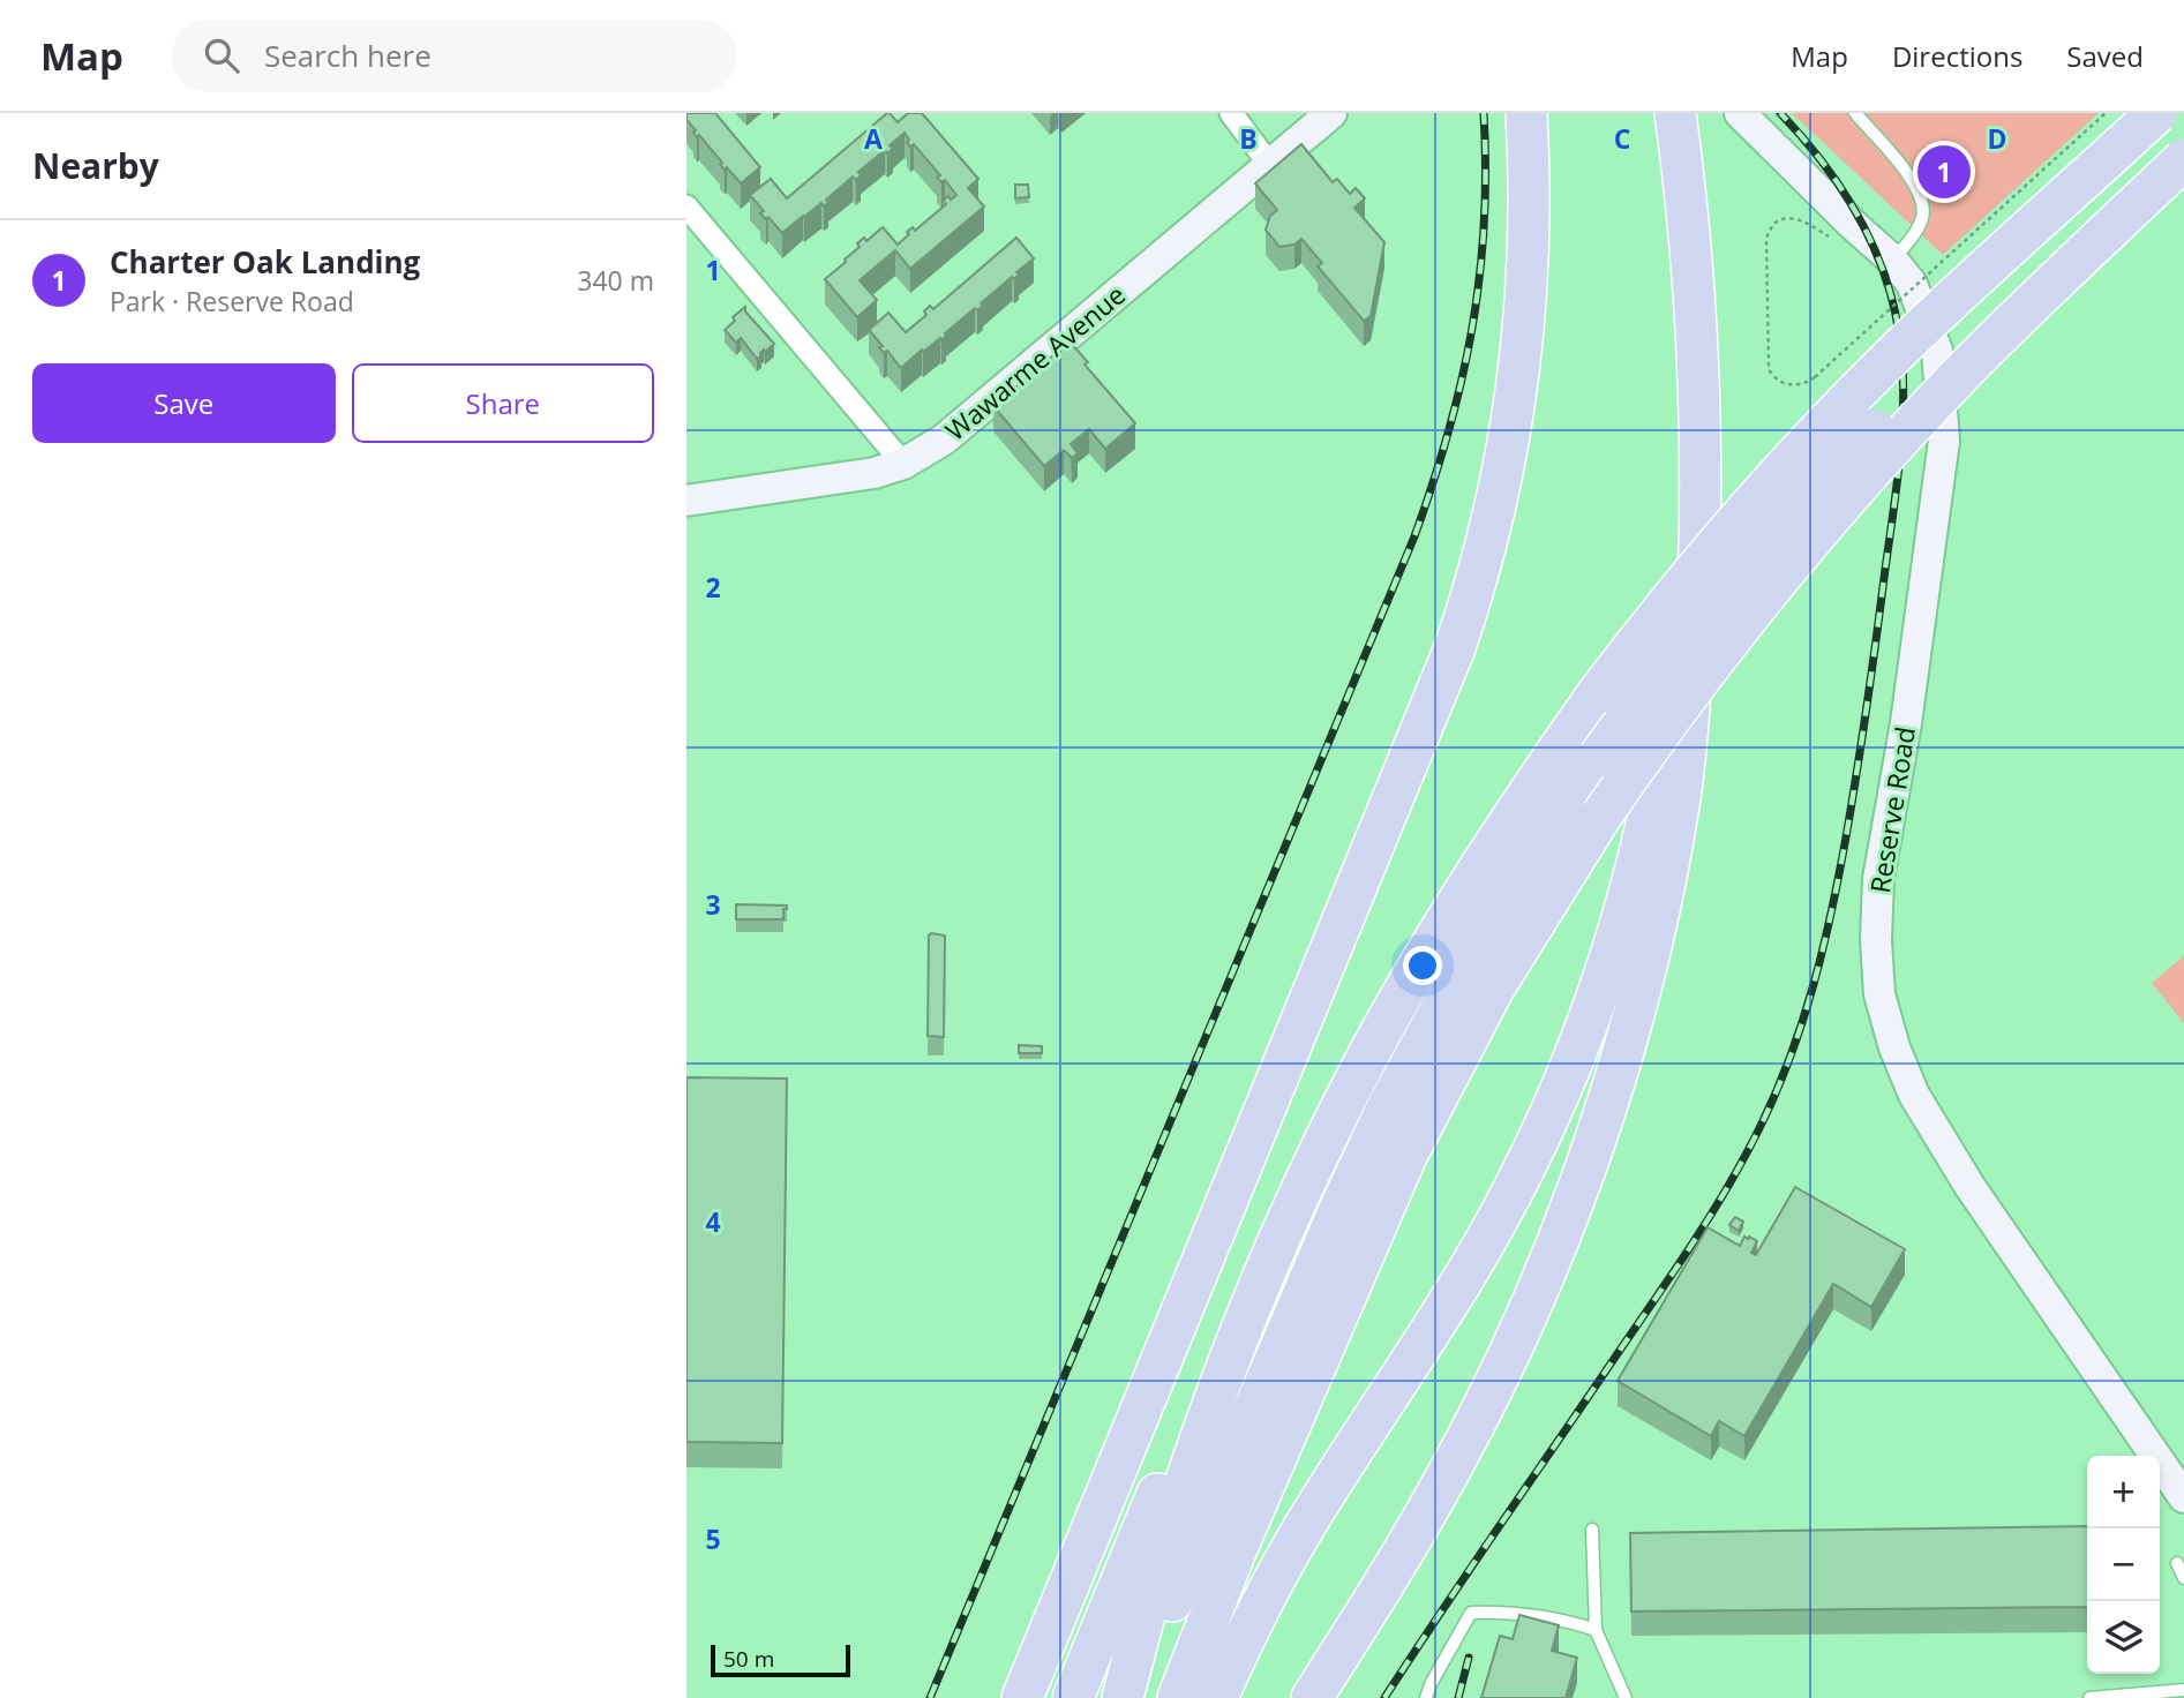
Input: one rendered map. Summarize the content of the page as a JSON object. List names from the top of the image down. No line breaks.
{"streets":{"street":["Wawarme Avenue","Reserve Road"]},"scale_bar":"50 m","page":{"header":"Map","search":"Search here","nav":["Map","Directions","Saved"],"heading":"Nearby","pins":"1","list":[{"mark":"1","name":"Charter Oak Landing","note":"Park · Reserve Road","value":"340 m"}],"buttons":["Save","Share"],"map_buttons":["+","−"],"scale":"50 m"},"grid":{"columns":["A","B","C","D"],"rows":["1","2","3","4","5"]}}
